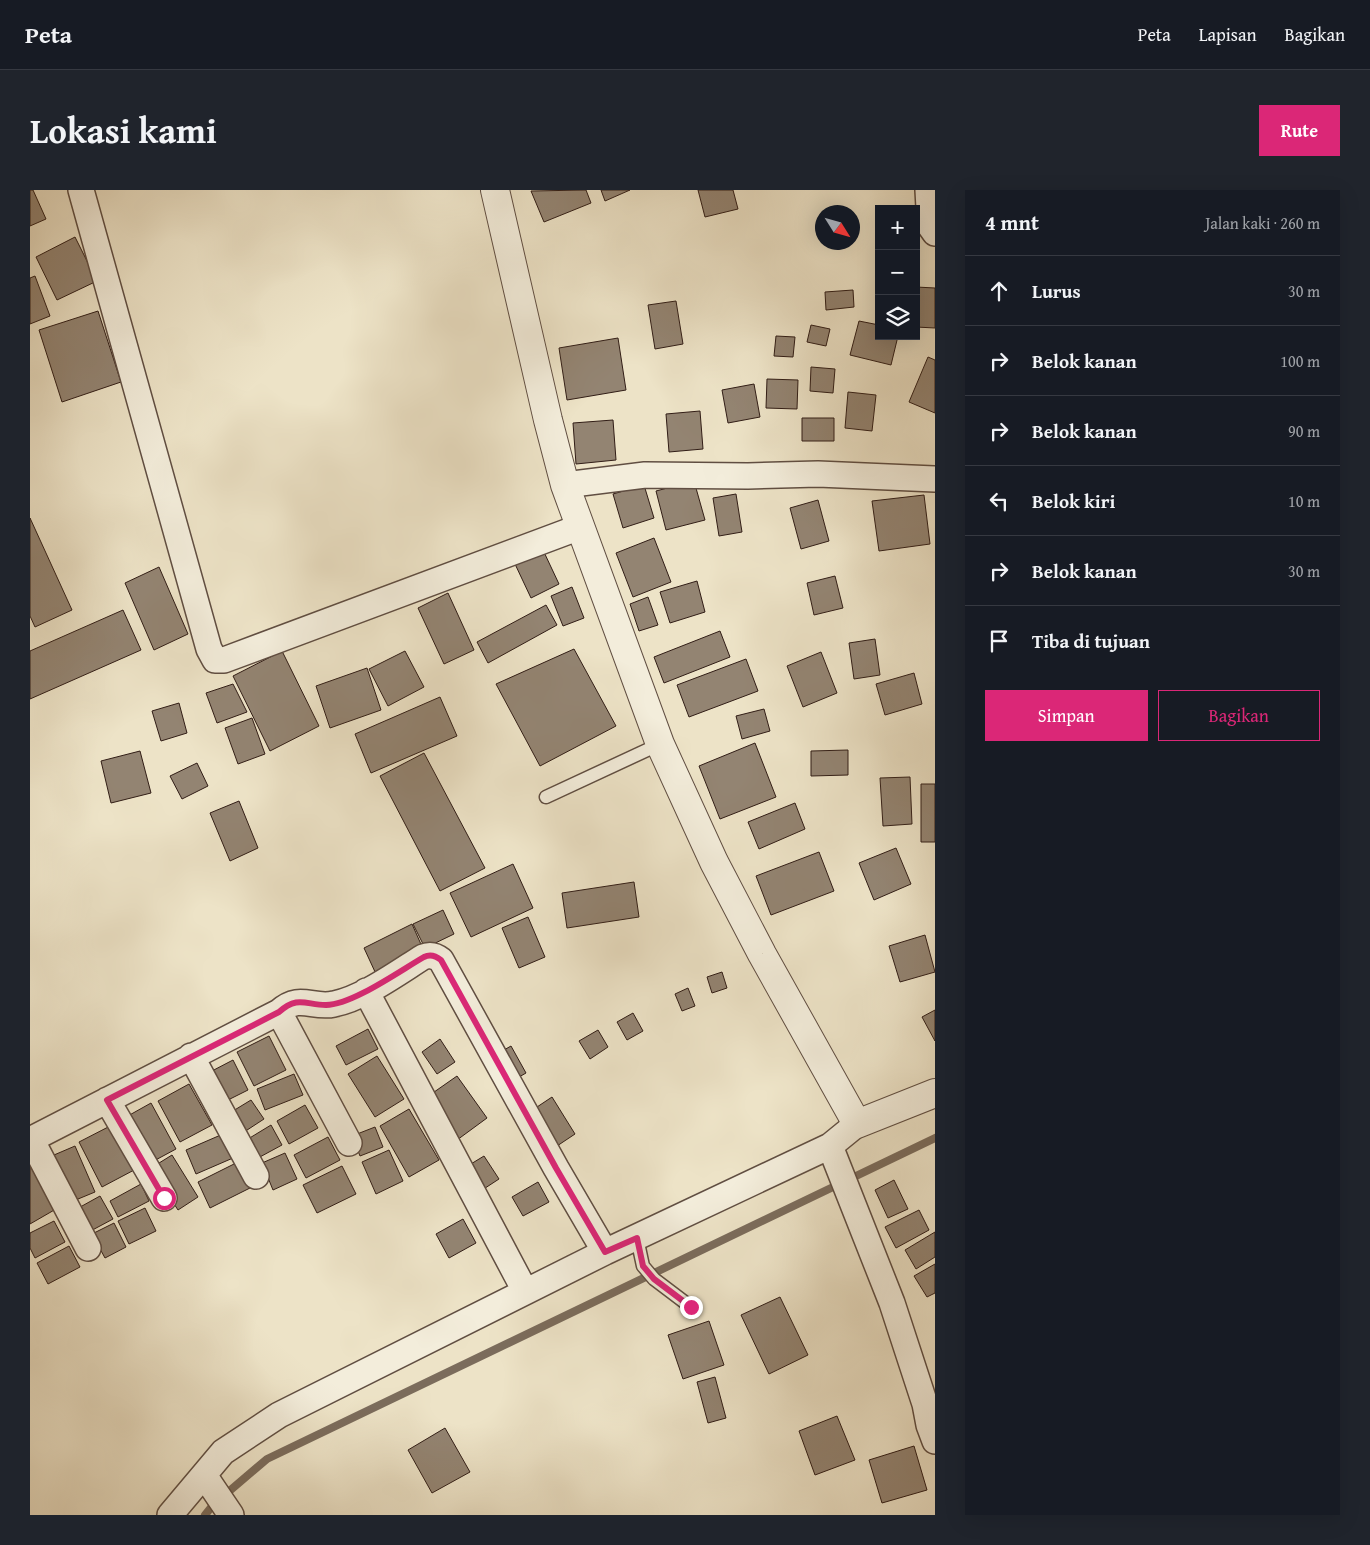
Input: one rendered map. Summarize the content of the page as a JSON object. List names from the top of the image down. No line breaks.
{"north":"bottom right","page":{"header":"Peta","nav":["Peta","Lapisan","Bagikan"],"title":"Lokasi kami","buttons":["Rute",["Simpan","Bagikan"]],"heading":["4 mnt","Jalan kaki · 260 m"],"map_buttons":["+","−"],"list":[["Lurus","30 m"],["Belok kanan","100 m"],["Belok kanan","90 m"],["Belok kiri","10 m"],["Belok kanan","30 m"],"Tiba di tujuan"]}}
